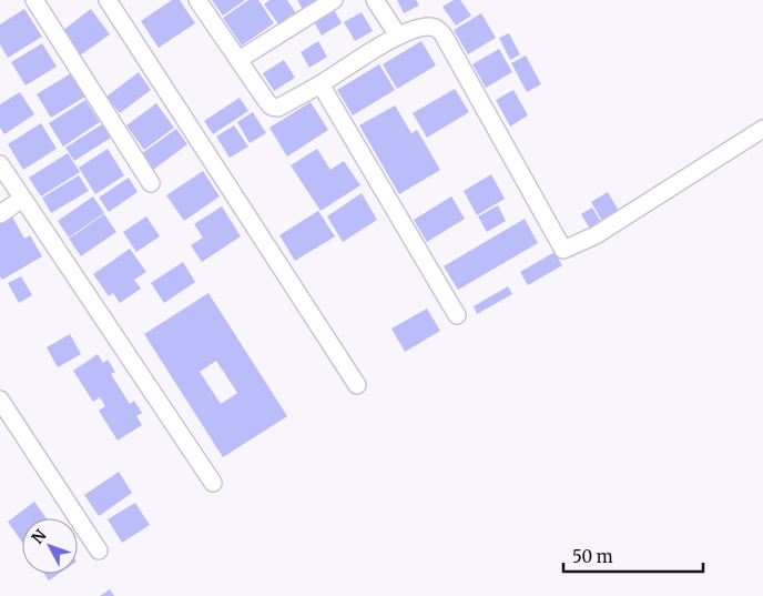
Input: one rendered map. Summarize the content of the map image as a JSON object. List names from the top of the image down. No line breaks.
{"scale_bar":"50 m","north":"top left"}
